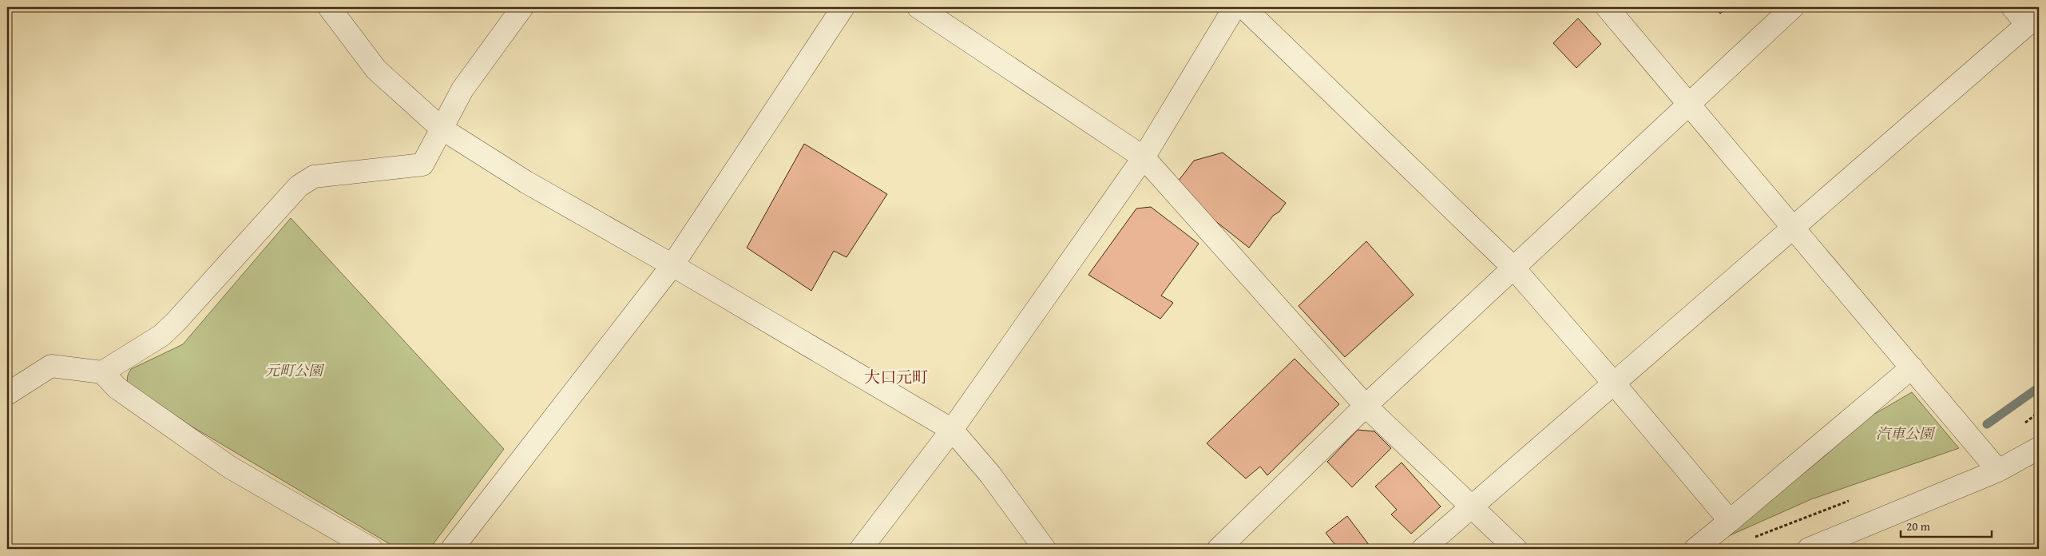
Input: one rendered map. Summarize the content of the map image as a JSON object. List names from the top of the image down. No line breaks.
{"districts":["大口元町"],"parks":["元町公園","汽車公園"],"scale_bar":"20 m"}
